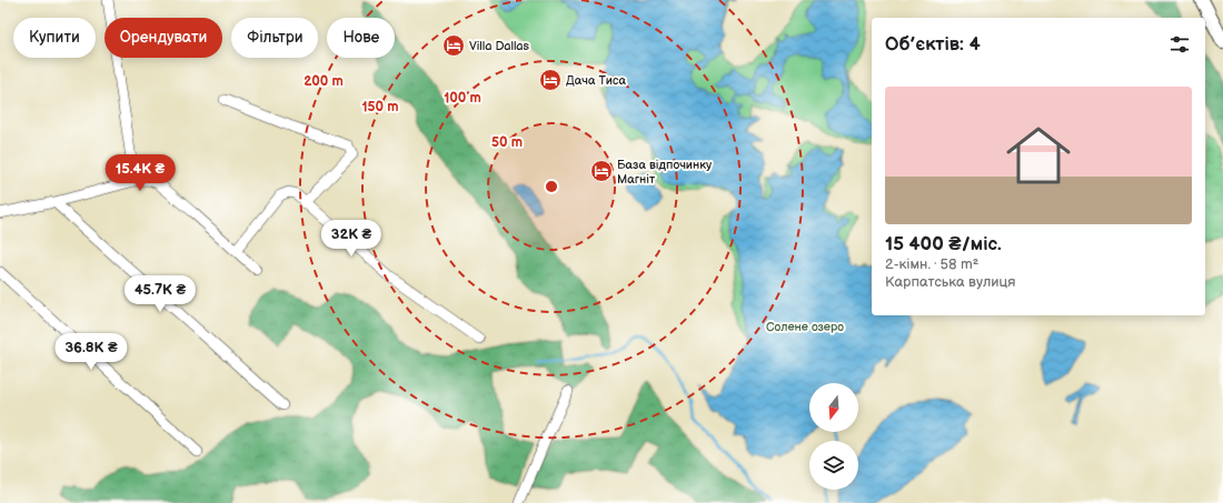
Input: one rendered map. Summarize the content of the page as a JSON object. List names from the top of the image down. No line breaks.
{"parks":["Солене озеро"],"places":{"hotel":["Villa Dallas","Дача Тиса","База відпочинку Магніт"]},"north":"bottom","page":{"chip":["Купити","Орендувати","Фільтри","Нове"],"heading":"Об’єктів: 4","list":[{"name":"15 400 ₴/міс.","note":"2-кімн. · 58 m² · Карпатська вулиця"}],"price":["15.4K ₴","32K ₴","45.7K ₴","36.8K ₴"]},"rings":["200 m","100 m","150 m","50 m"]}
